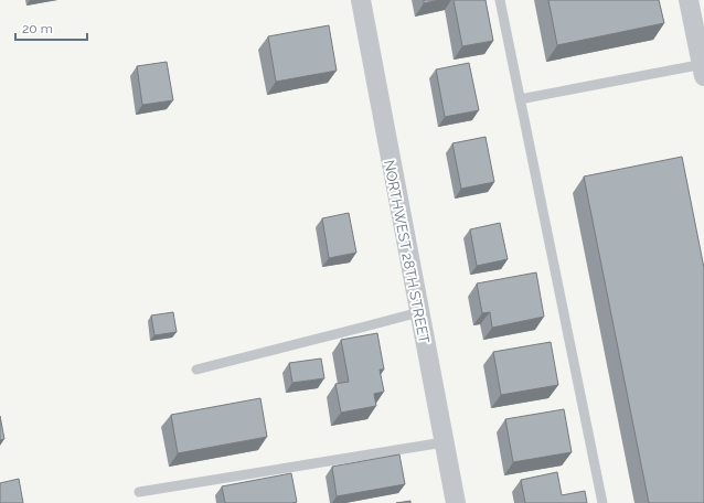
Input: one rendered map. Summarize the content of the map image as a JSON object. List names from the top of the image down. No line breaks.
{"streets":{"street":["NORTHWEST 28TH STREET"]},"scale_bar":"20 m"}
